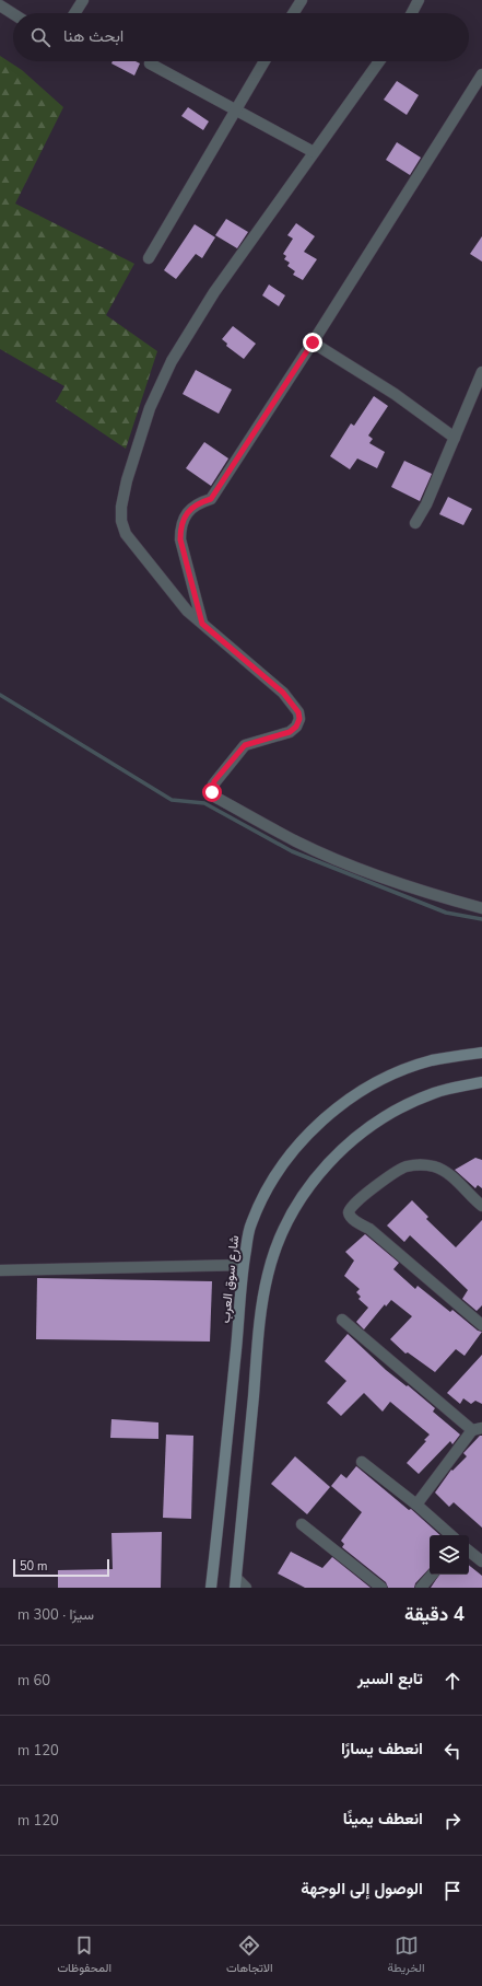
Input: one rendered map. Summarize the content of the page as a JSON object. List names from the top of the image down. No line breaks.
{"streets":{"main road":["شارع سوق العرب"]},"scale_bar":"50 m","page":{"search":"ابحث هنا","scale":"50 m","heading":["4 دقيقة","سيرًا · 300 m"],"list":[["تابع السير","60 m"],["انعطف يسارًا","120 m"],["انعطف يمينًا","120 m"],"الوصول إلى الوجهة"],"nav":["الخريطة","الاتجاهات","المحفوظات"]}}
